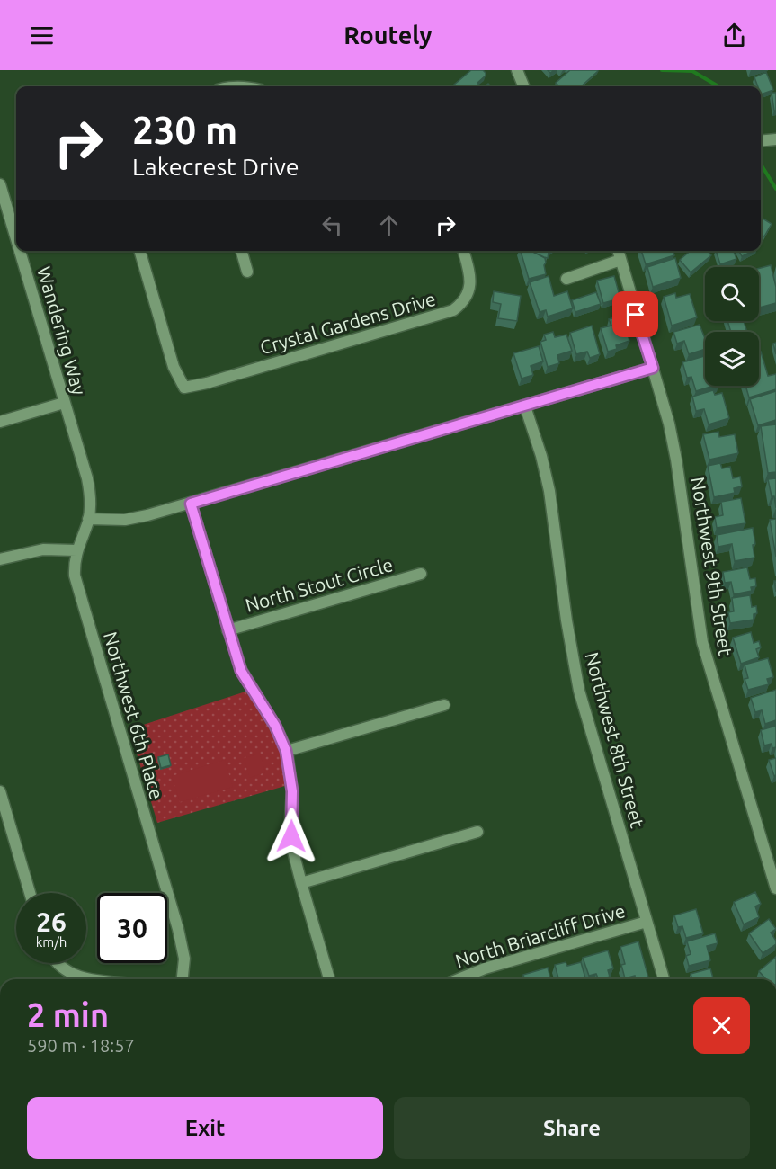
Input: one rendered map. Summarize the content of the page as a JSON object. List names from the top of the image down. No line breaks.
{"streets":{"street":["Crystal Gardens Drive","Wandering Way","Northwest 9th Street","North Stout Circle","Northwest 6th Place","Northwest 8th Street","North Briarcliff Drive"]},"crossings":[["Wandering Way","Northwest 6th Place"],["Northwest 8th Street","North Briarcliff Drive"]],"page":{"header":"Routely","turn":["230 m","Lakecrest Drive"],"speed":"26 km/h","limit":"30","heading":["2 min","590 m · 18:57"],"buttons":["Exit","Share"]}}
